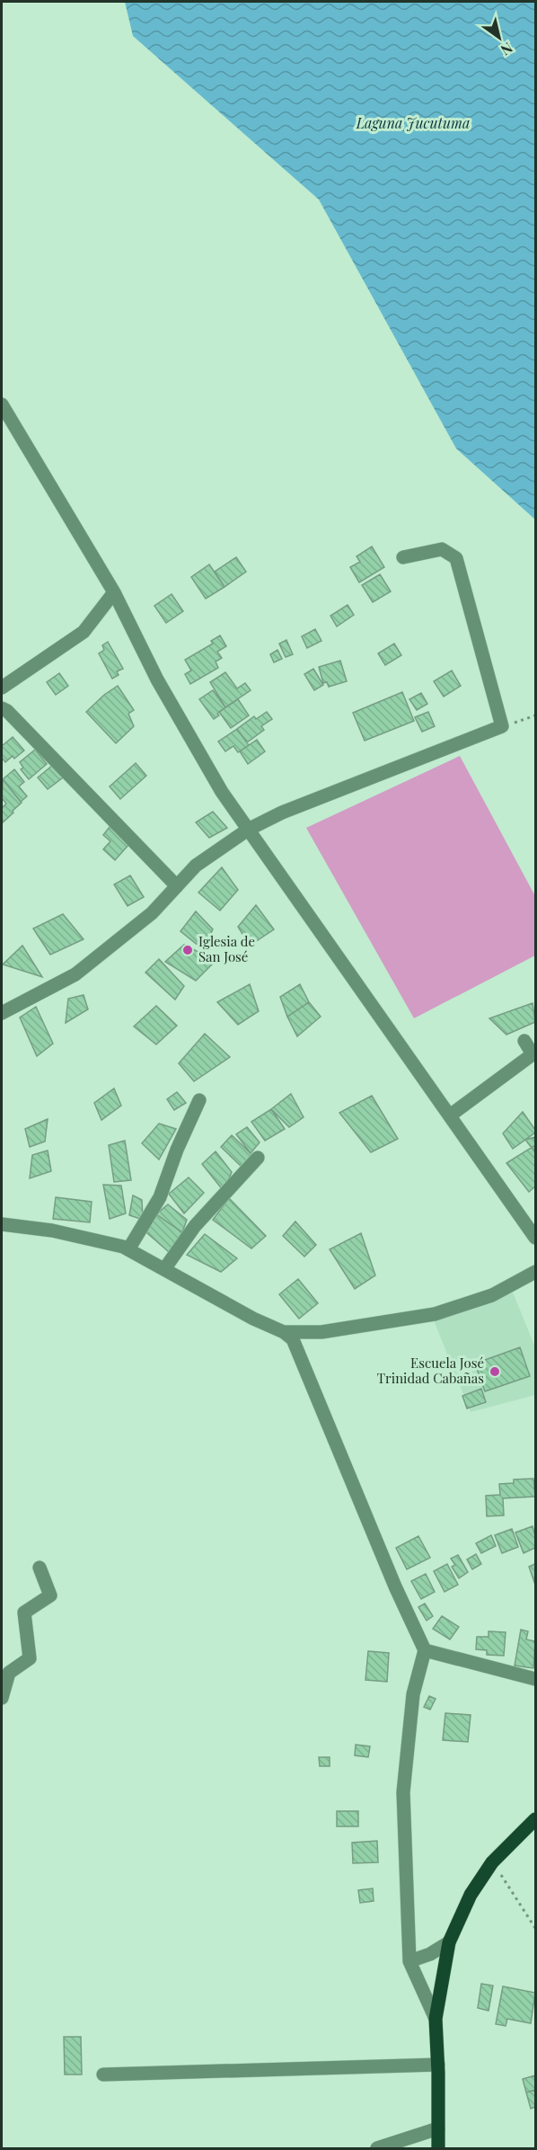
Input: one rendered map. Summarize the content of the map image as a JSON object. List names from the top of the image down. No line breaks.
{"water":["Laguna Jucutuma"],"places":["Iglesia de San José","Escuela José Trinidad Cabañas"],"north":"bottom right"}
